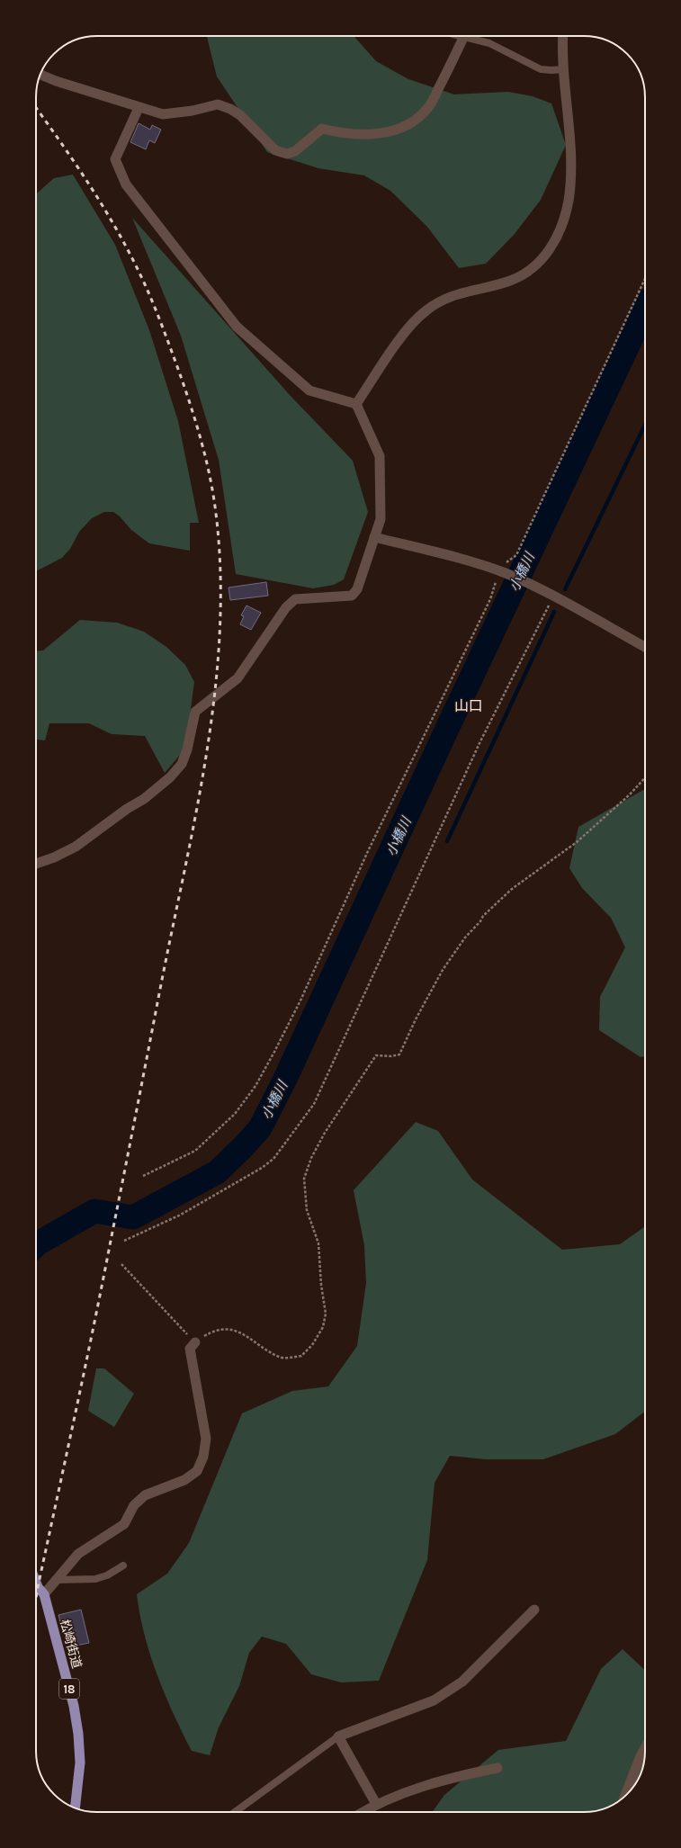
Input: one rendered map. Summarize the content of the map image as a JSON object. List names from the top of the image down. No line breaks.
{"streets":{"main road":["松崎街道","18"]},"districts":["山口"],"water":["小橋川"]}
